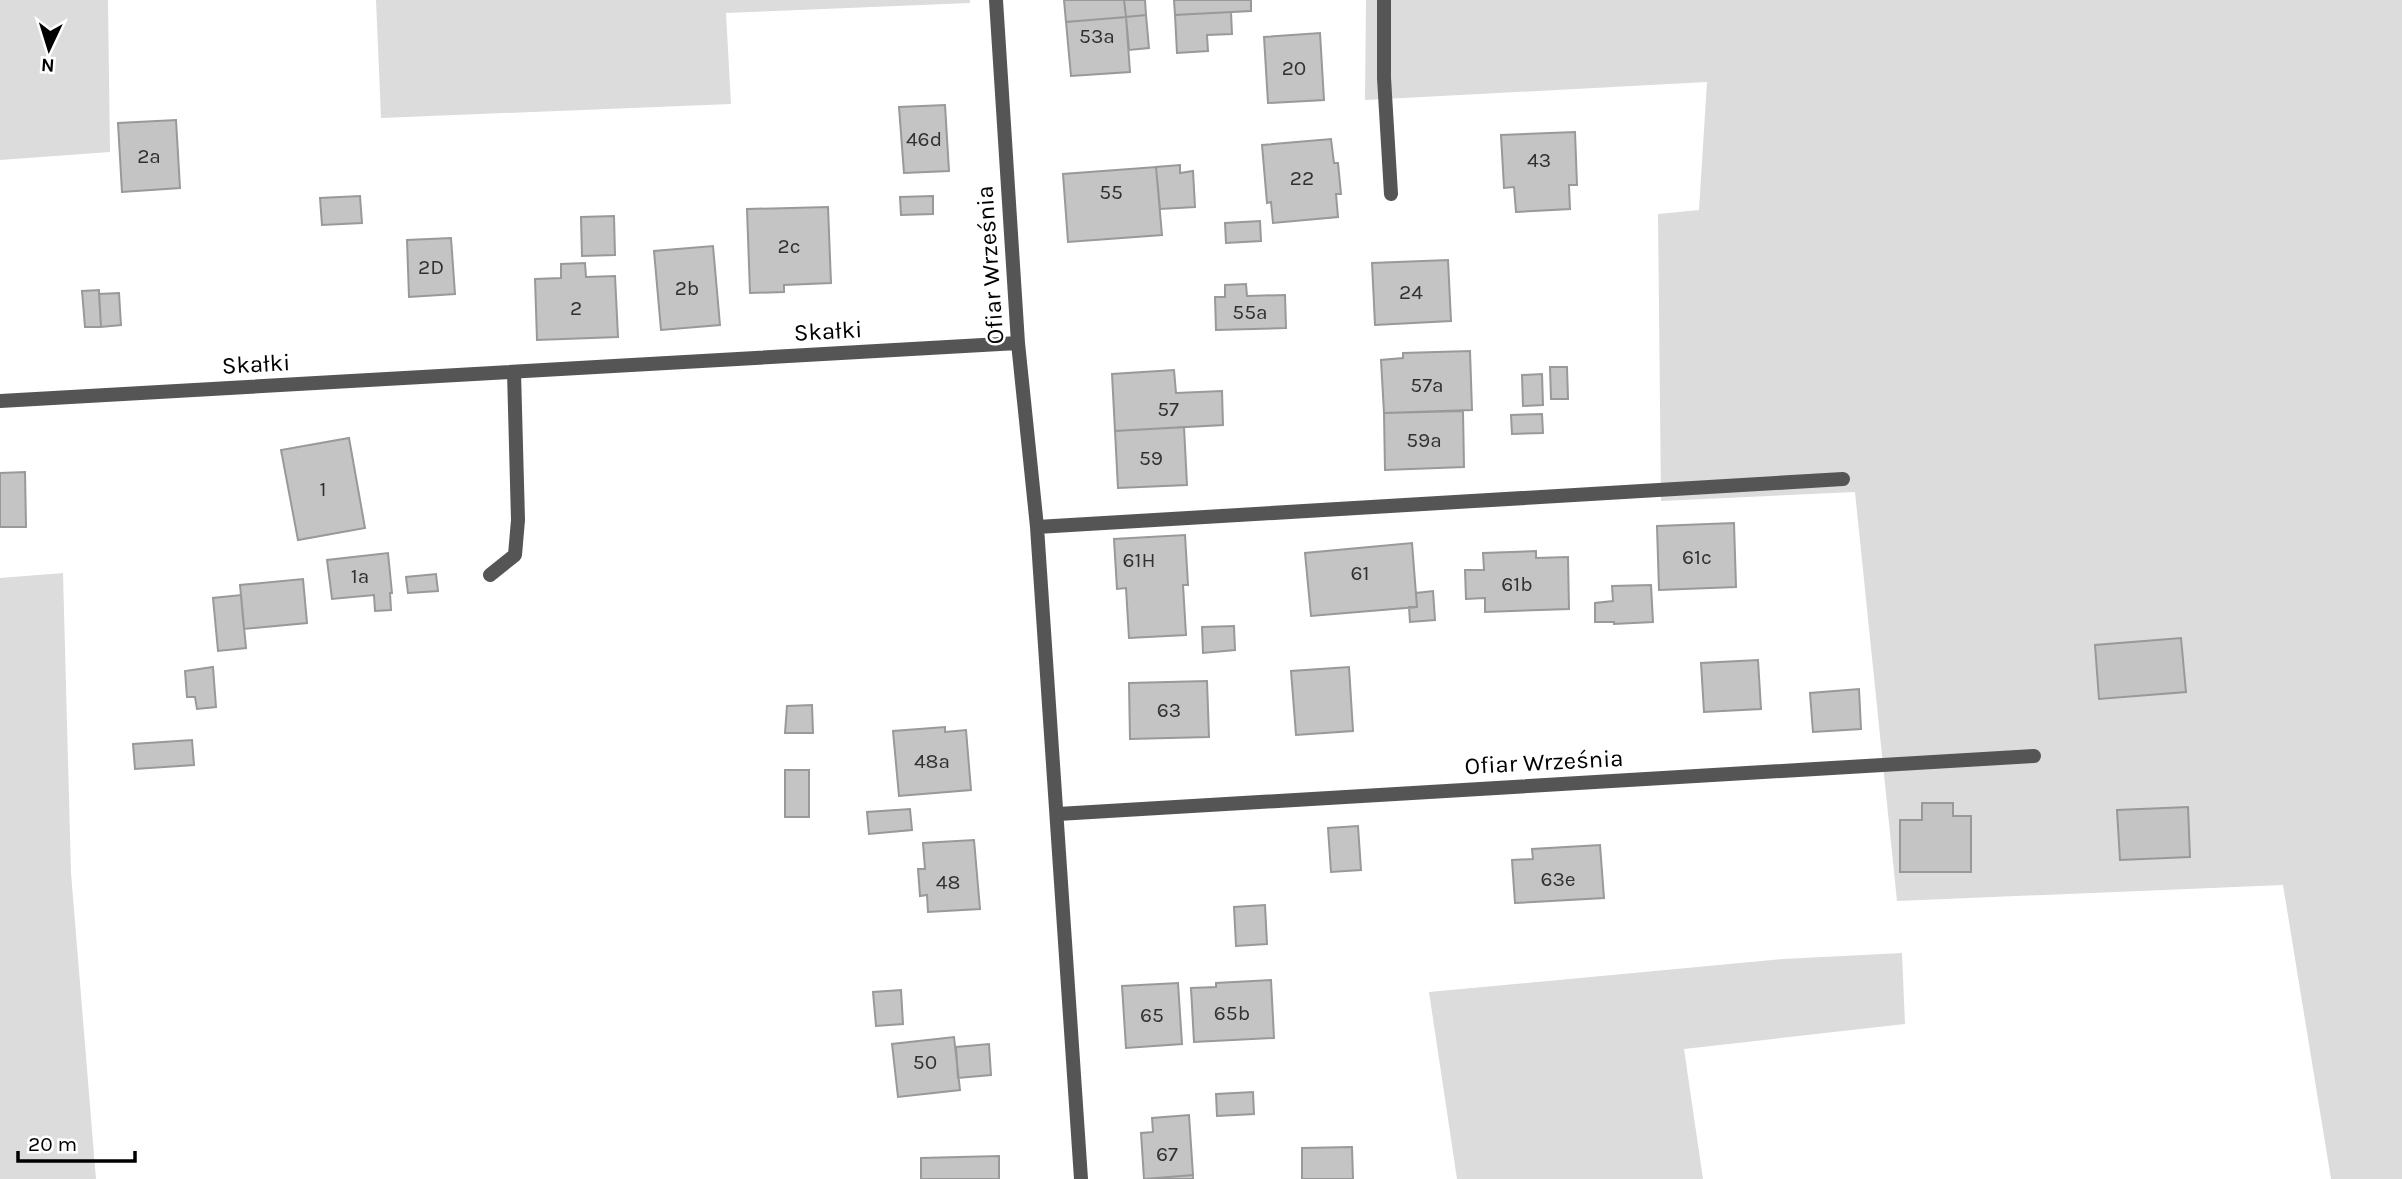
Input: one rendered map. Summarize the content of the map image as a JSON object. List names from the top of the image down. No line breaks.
{"streets":{"street":["Ofiar Września","Skałki"]},"crossings":[["Ofiar Września","Skałki"]],"house_numbers":["53a","20","46d","2a","43","22","55","2c","2D","2b","24","2","55a","57a","57","59a","59","1","61c","61H","61","1a","61b","63","48a","63e","48","65b","65","50","67"],"scale_bar":"20 m","north":"bottom"}
